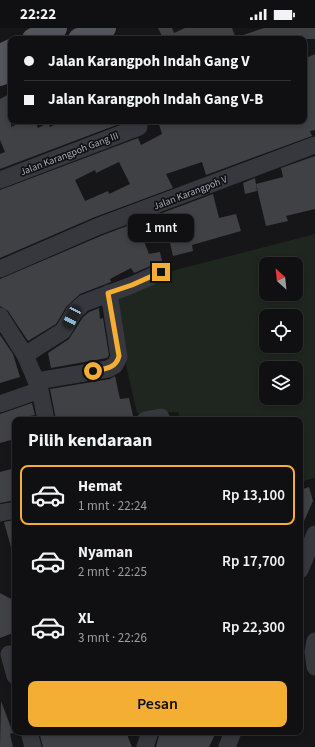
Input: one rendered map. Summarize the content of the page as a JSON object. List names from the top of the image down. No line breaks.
{"streets":{"street":["Jalan Karangpoh Gang III","Jalan Karangpoh V"]},"north":"top left","page":{"status":"22:22","banner":["Jalan Karangpoh Indah Gang V","Jalan Karangpoh Indah Gang V-B"],"bubble":"1 mnt","heading":"Pilih kendaraan","list":[{"name":"Hemat","note":"1 mnt · 22:24","value":"Rp 13,100"},{"name":"Nyaman","note":"2 mnt · 22:25","value":"Rp 17,700"},{"name":"XL","note":"3 mnt · 22:26","value":"Rp 22,300"}],"buttons":"Pesan"}}
